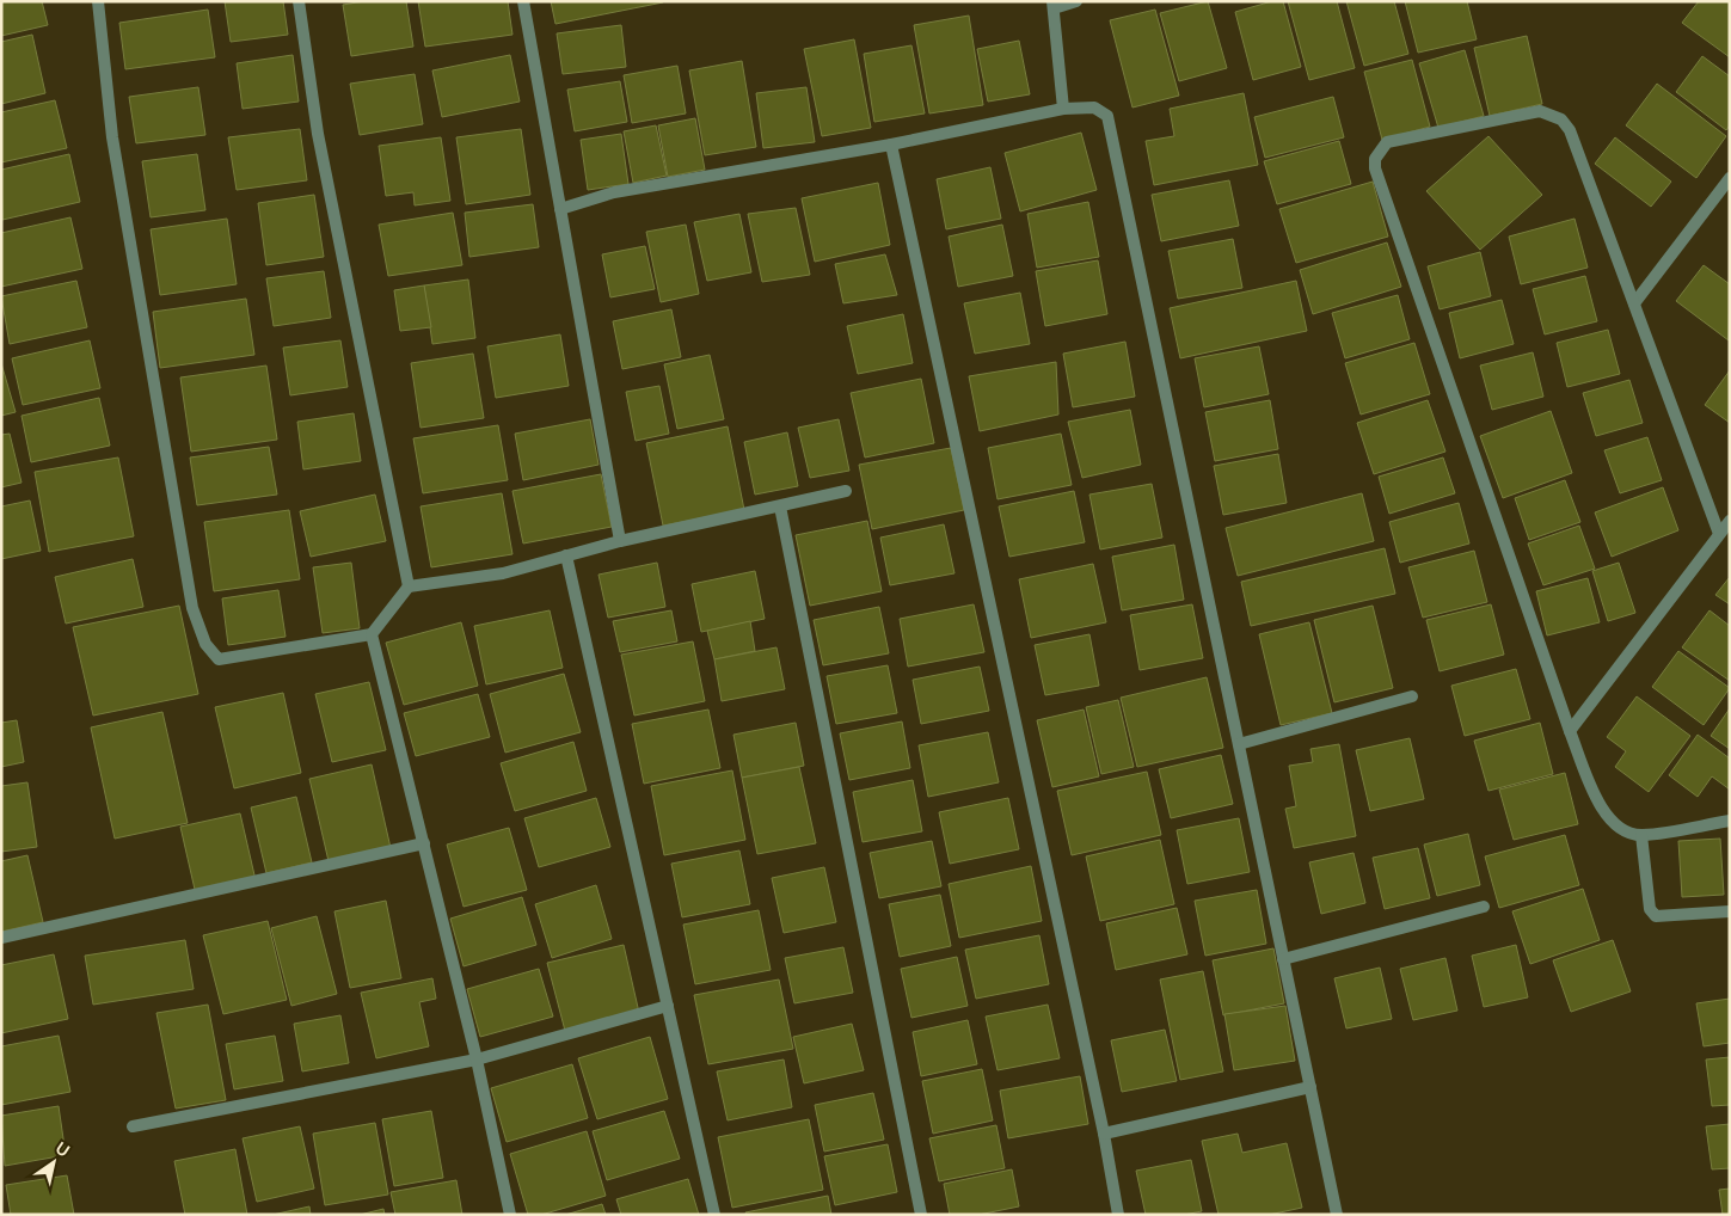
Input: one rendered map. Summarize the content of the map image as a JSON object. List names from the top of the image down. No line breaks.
{"north":"top right"}
